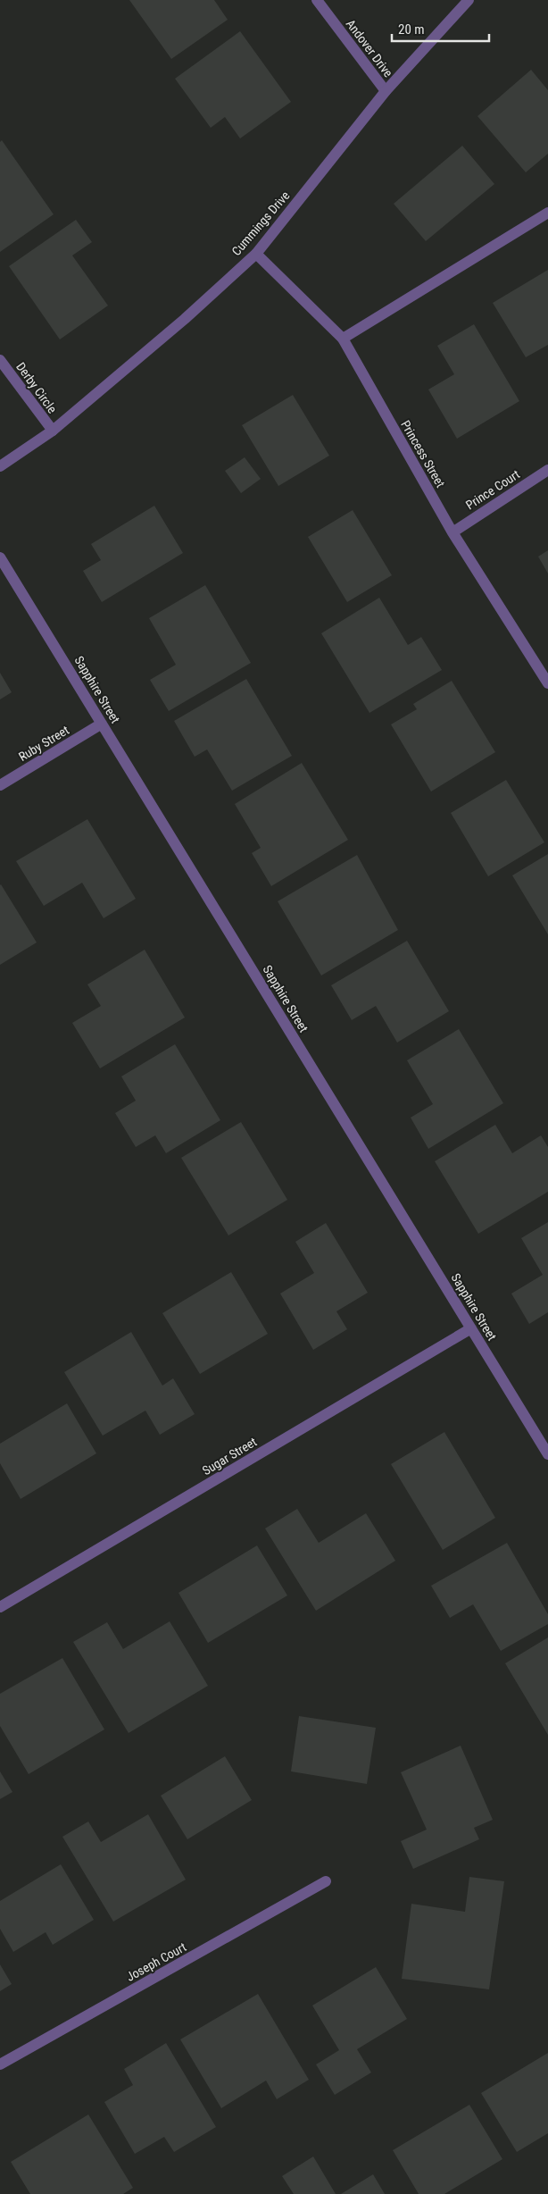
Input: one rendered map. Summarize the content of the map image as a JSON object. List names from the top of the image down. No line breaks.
{"streets":{"street":["Andover Drive","Cummings Drive","Derby Circle","Princess Street","Prince Court","Sapphire Street","Ruby Street","Sugar Street","Joseph Court"]},"crossings":[["Andover Drive","Cummings Drive"],["Cummings Drive","Derby Circle"],["Cummings Drive","Princess Street"],["Princess Street","Prince Court"],["Sapphire Street","Ruby Street"],["Sapphire Street","Sugar Street"]],"scale_bar":"20 m"}
